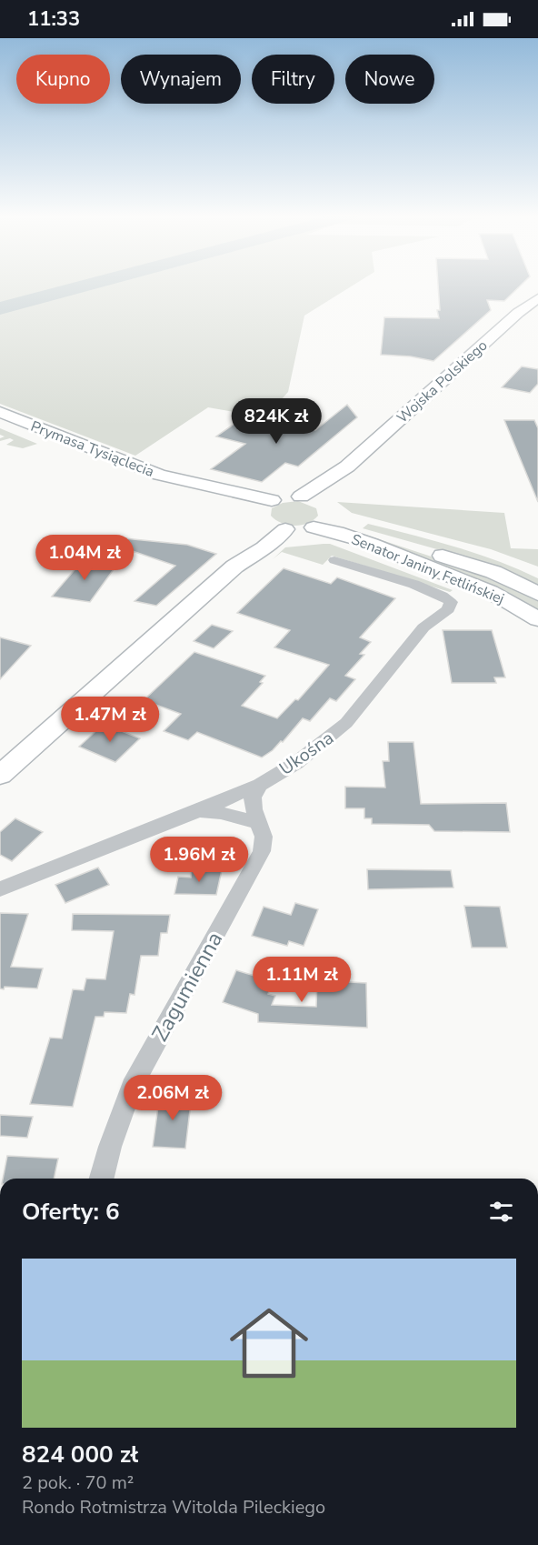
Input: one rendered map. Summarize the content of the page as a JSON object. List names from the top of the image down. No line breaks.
{"streets":{"main road":["Wojska Polskiego","Prymasa Tysiąclecia","Senator Janiny Fetlińskiej"],"street":["Ukośna","Zagumienna"]},"crossings":[["Wojska Polskiego","Senator Janiny Fetlińskiej"],["Ukośna","Zagumienna"]],"page":{"status":"11:33","chip":["Kupno","Wynajem","Filtry","Nowe"],"price":["824K zł","1.04M zł","1.47M zł","1.96M zł","1.11M zł","2.06M zł"],"heading":"Oferty: 6","list":[{"name":"824 000 zł","note":"2 pok. · 70 m² · Rondo Rotmistrza Witolda Pileckiego"}]}}
